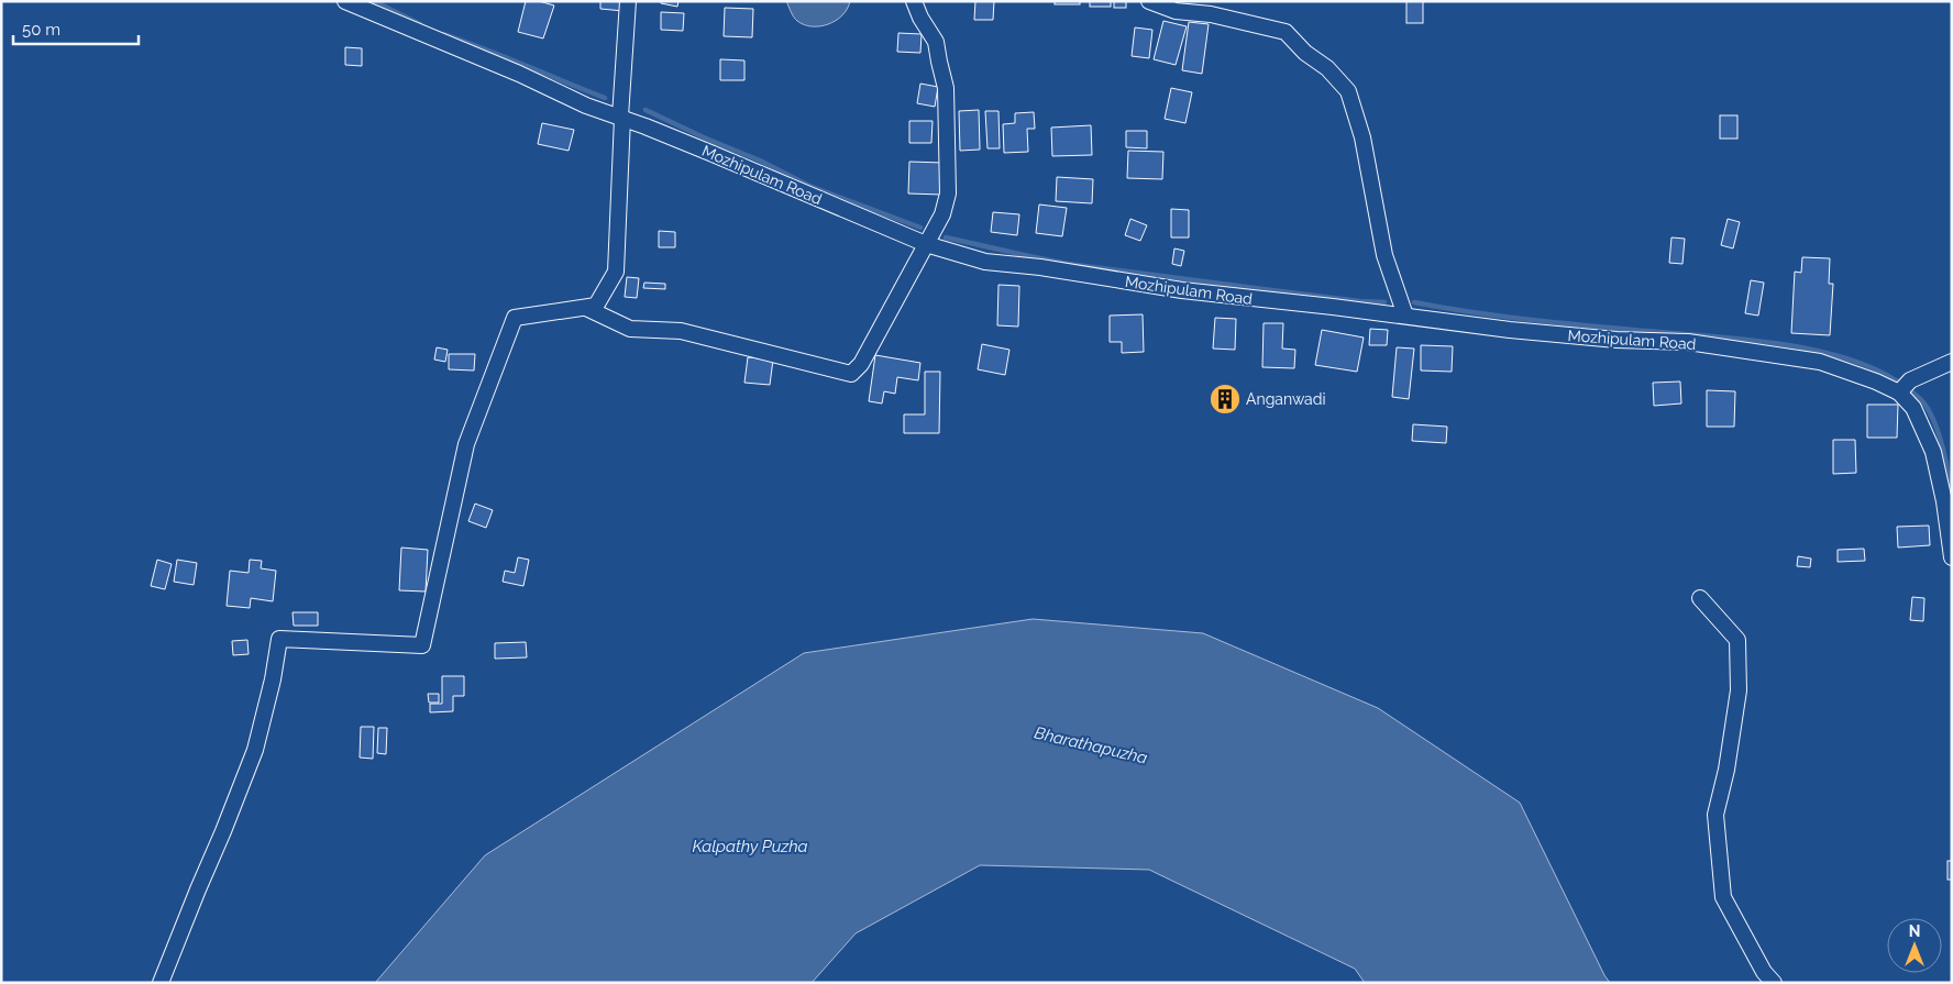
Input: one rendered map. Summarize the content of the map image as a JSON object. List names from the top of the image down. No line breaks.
{"streets":{"street":["Mozhipulam Road"]},"water":["Bharathapuzha","Kalpathy Puzha"],"places":{"building":["Anganwadi"]},"scale_bar":"50 m","north":"top"}
